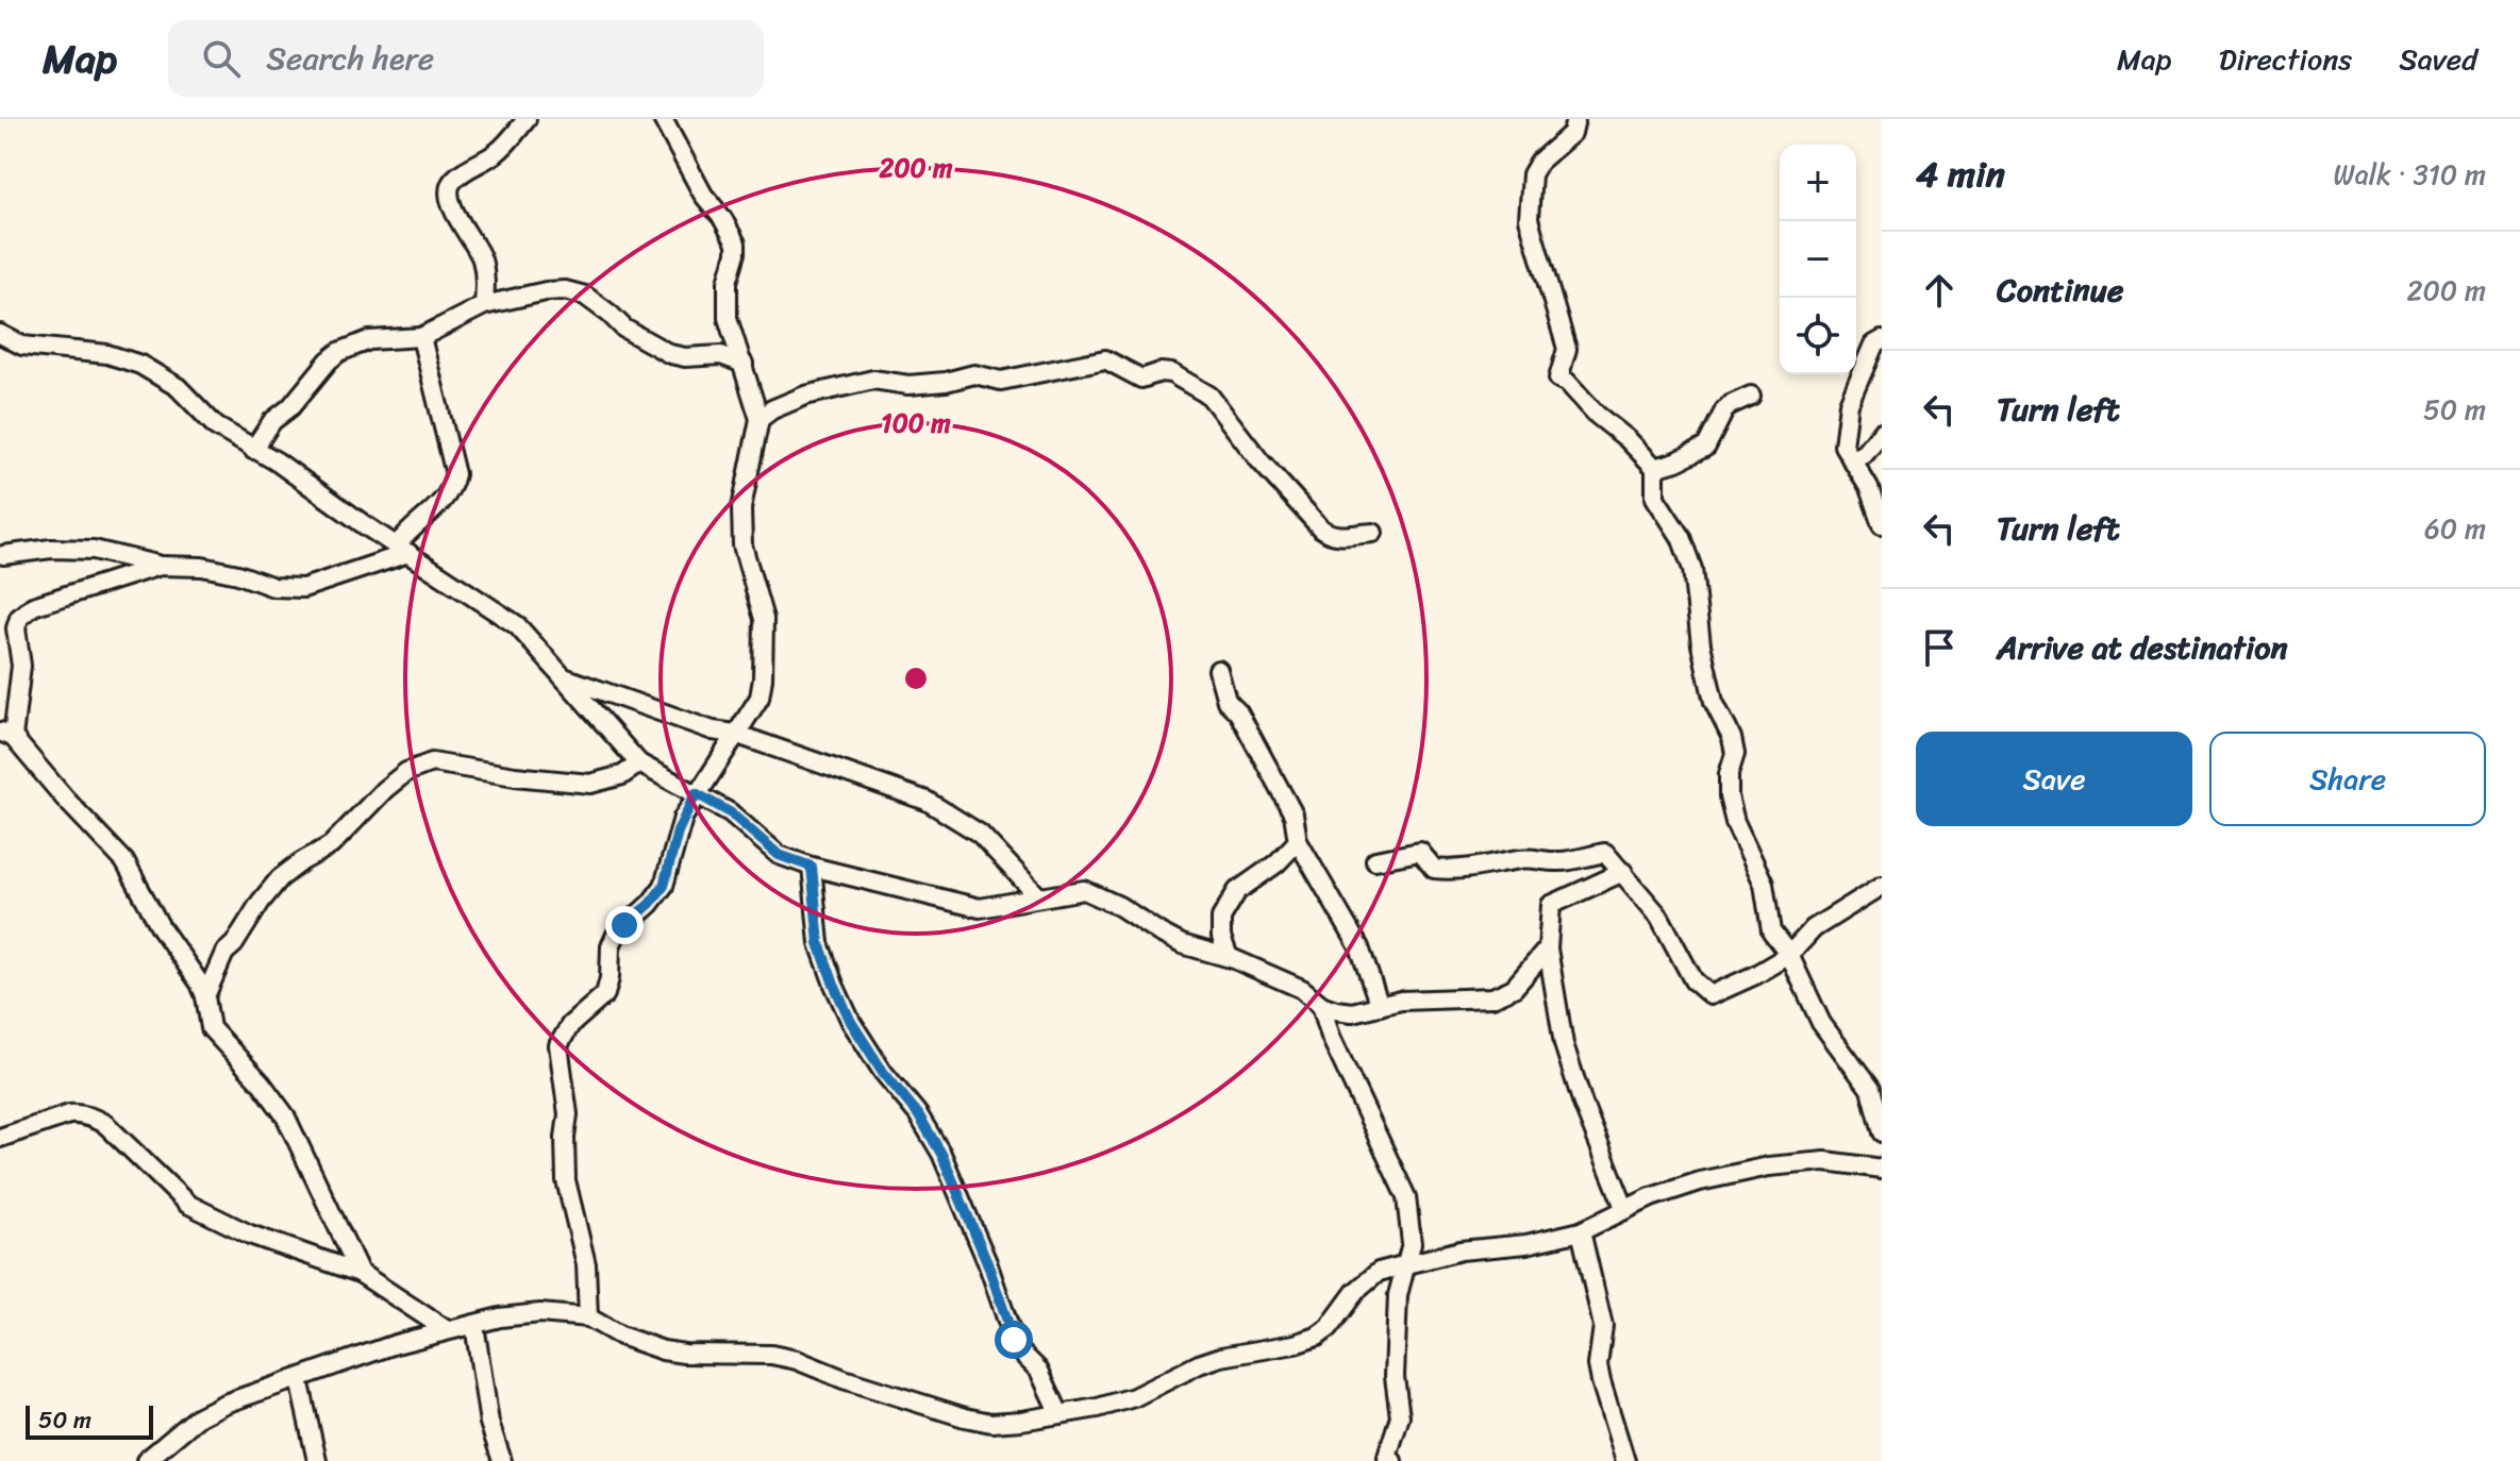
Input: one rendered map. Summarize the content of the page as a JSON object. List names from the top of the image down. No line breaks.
{"scale_bar":"50 m","page":{"header":"Map","search":"Search here","nav":["Map","Directions","Saved"],"heading":["4 min","Walk · 310 m"],"map_buttons":["+","−"],"list":[["Continue","200 m"],["Turn left","50 m"],["Turn left","60 m"],"Arrive at destination"],"buttons":["Save","Share"],"scale":"50 m"},"rings":["200 m","100 m"]}
